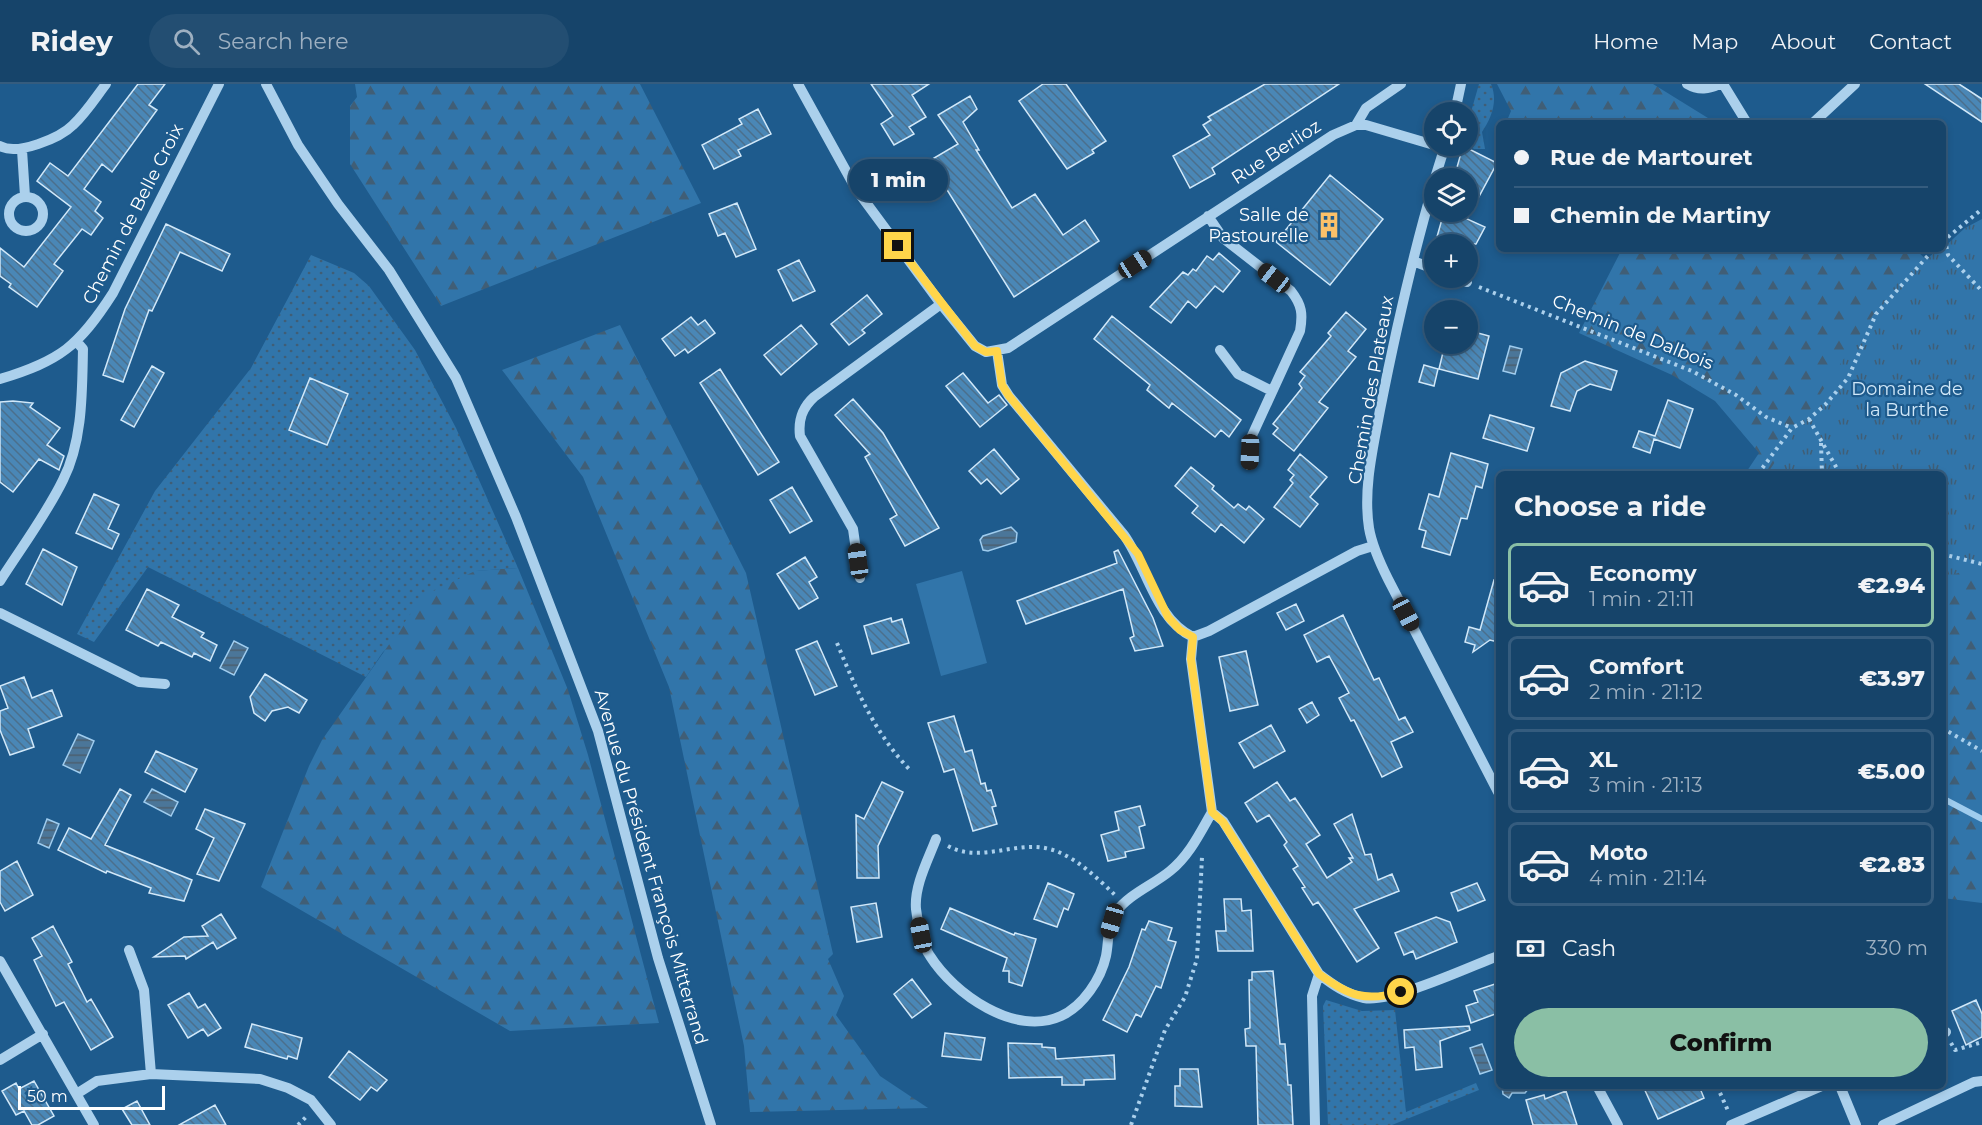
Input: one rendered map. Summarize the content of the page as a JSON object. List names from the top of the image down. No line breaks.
{"streets":{"street":["Rue Berlioz","Chemin de Belle Croix","Chemin des Plateaux","Avenue du Président François Mitterrand"],"path":["Chemin de Dalbois"]},"parks":["Domaine de la Burthe"],"places":{"building":["Salle de Pastourelle"]},"scale_bar":"50 m","page":{"header":"Ridey","search":"Search here","nav":["Home","Map","About","Contact"],"map_buttons":["+","−"],"banner":["Rue de Martouret","Chemin de Martiny"],"bubble":"1 min","heading":"Choose a ride","list":[{"name":"Economy","note":"1 min · 21:11","value":"€2.94"},{"name":"Comfort","note":"2 min · 21:12","value":"€3.97"},{"name":"XL","note":"3 min · 21:13","value":"€5.00"},{"name":"Moto","note":"4 min · 21:14","value":"€2.83"}],"pay":["Cash","330 m"],"buttons":"Confirm","scale":"50 m"}}
